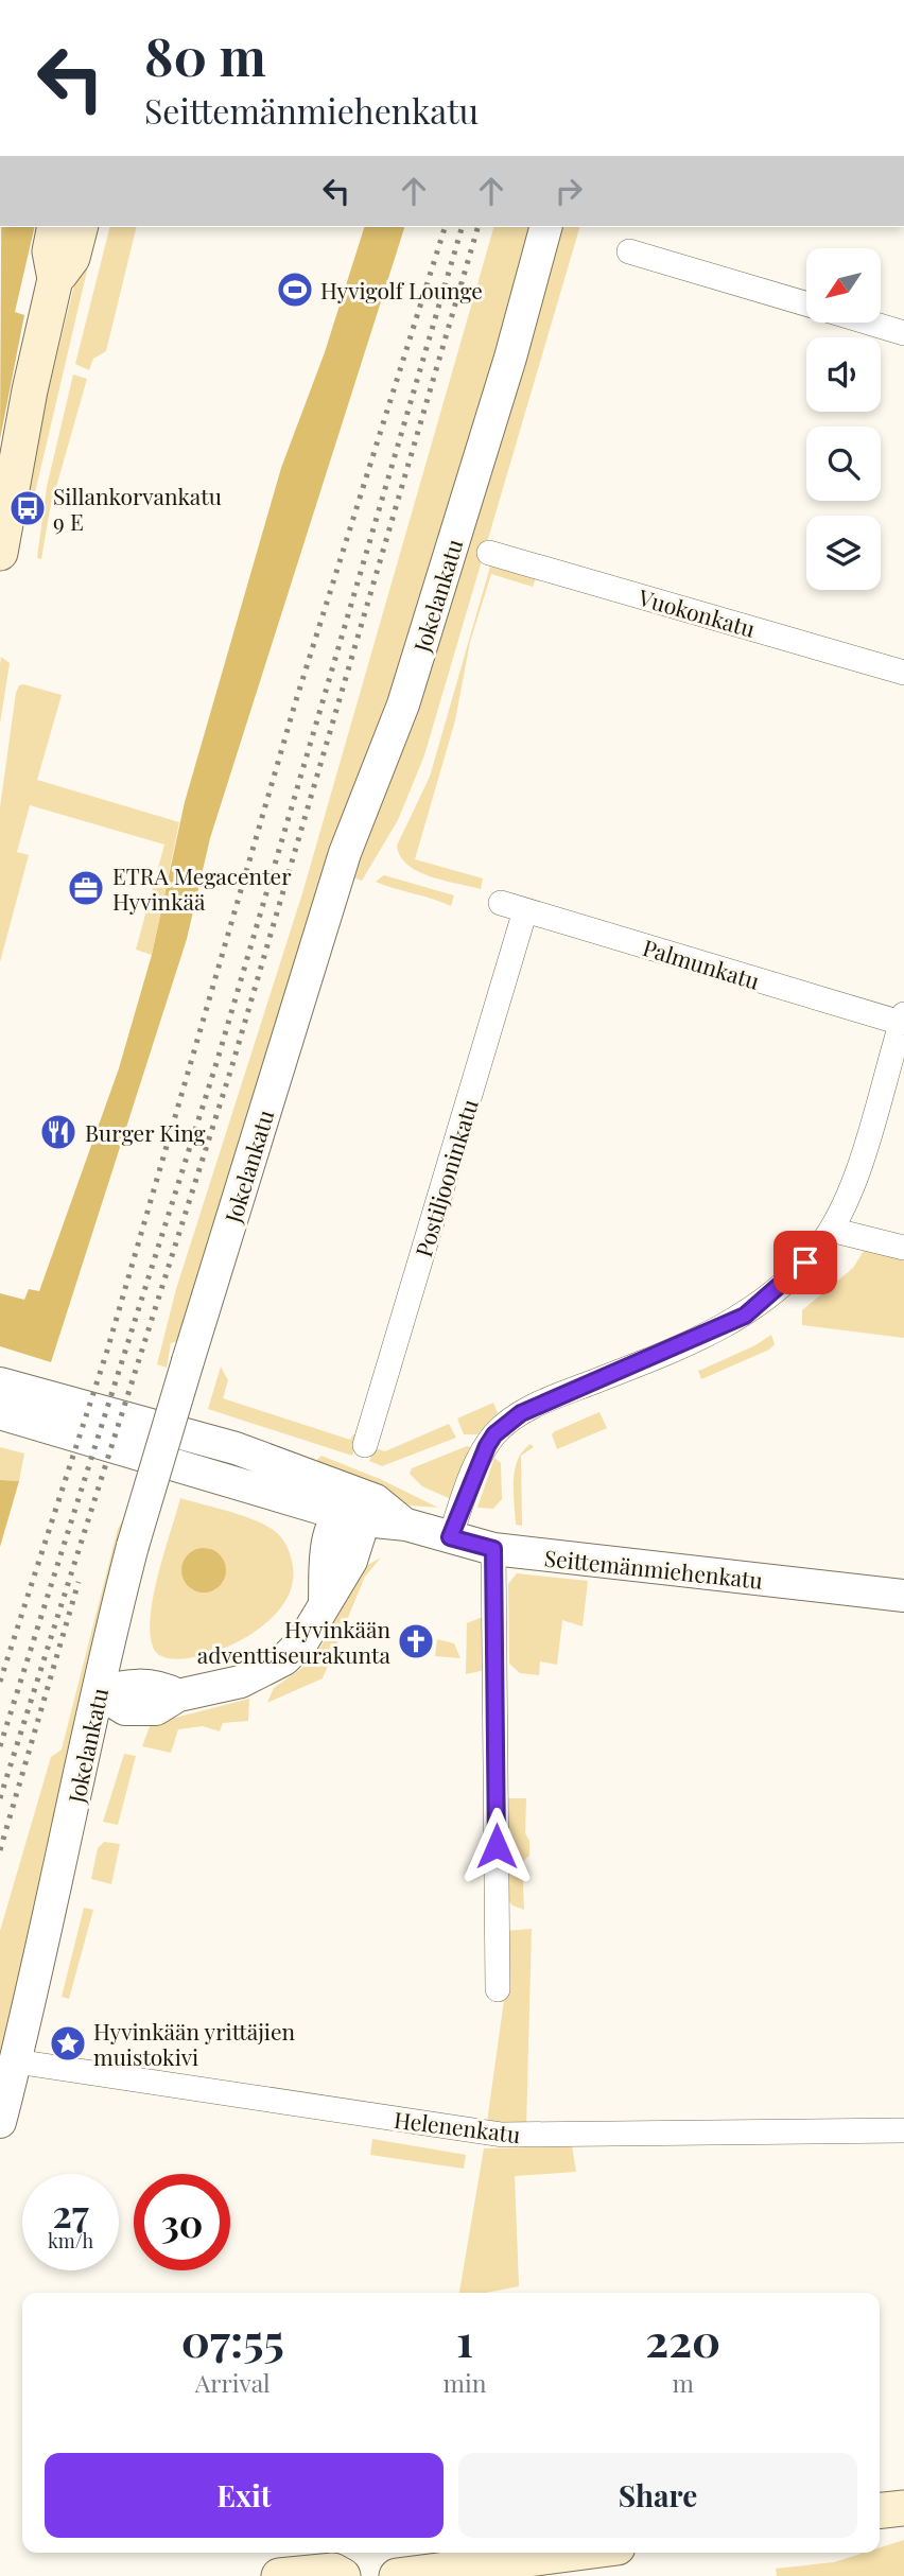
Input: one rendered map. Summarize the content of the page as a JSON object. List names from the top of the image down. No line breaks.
{"streets":{"street":["Jokelankatu","Vuokonkatu","Palmunkatu","Postiljooninkatu","Seittemänmiehenkatu","Helenenkatu"]},"crossings":[["Jokelankatu","Helenenkatu"],["Palmunkatu","Postiljooninkatu"]],"places":{"sports":["Hyvigolf Lounge"],"bus stop":["Sillankorvankatu 9 E"],"office":["ETRA Megacenter Hyvinkää"],"restaurant":["Burger King"],"church":["Hyvinkään adventtiseurakunta"],"place":["Hyvinkään yrittäjien muistokivi"]},"north":"bottom left","page":{"turn":["80 m","Seittemänmiehenkatu"],"speed":"27 km/h","limit":"30","eta":["07:55","Arrival","1","min","220","m"],"buttons":["Exit","Share"]}}
